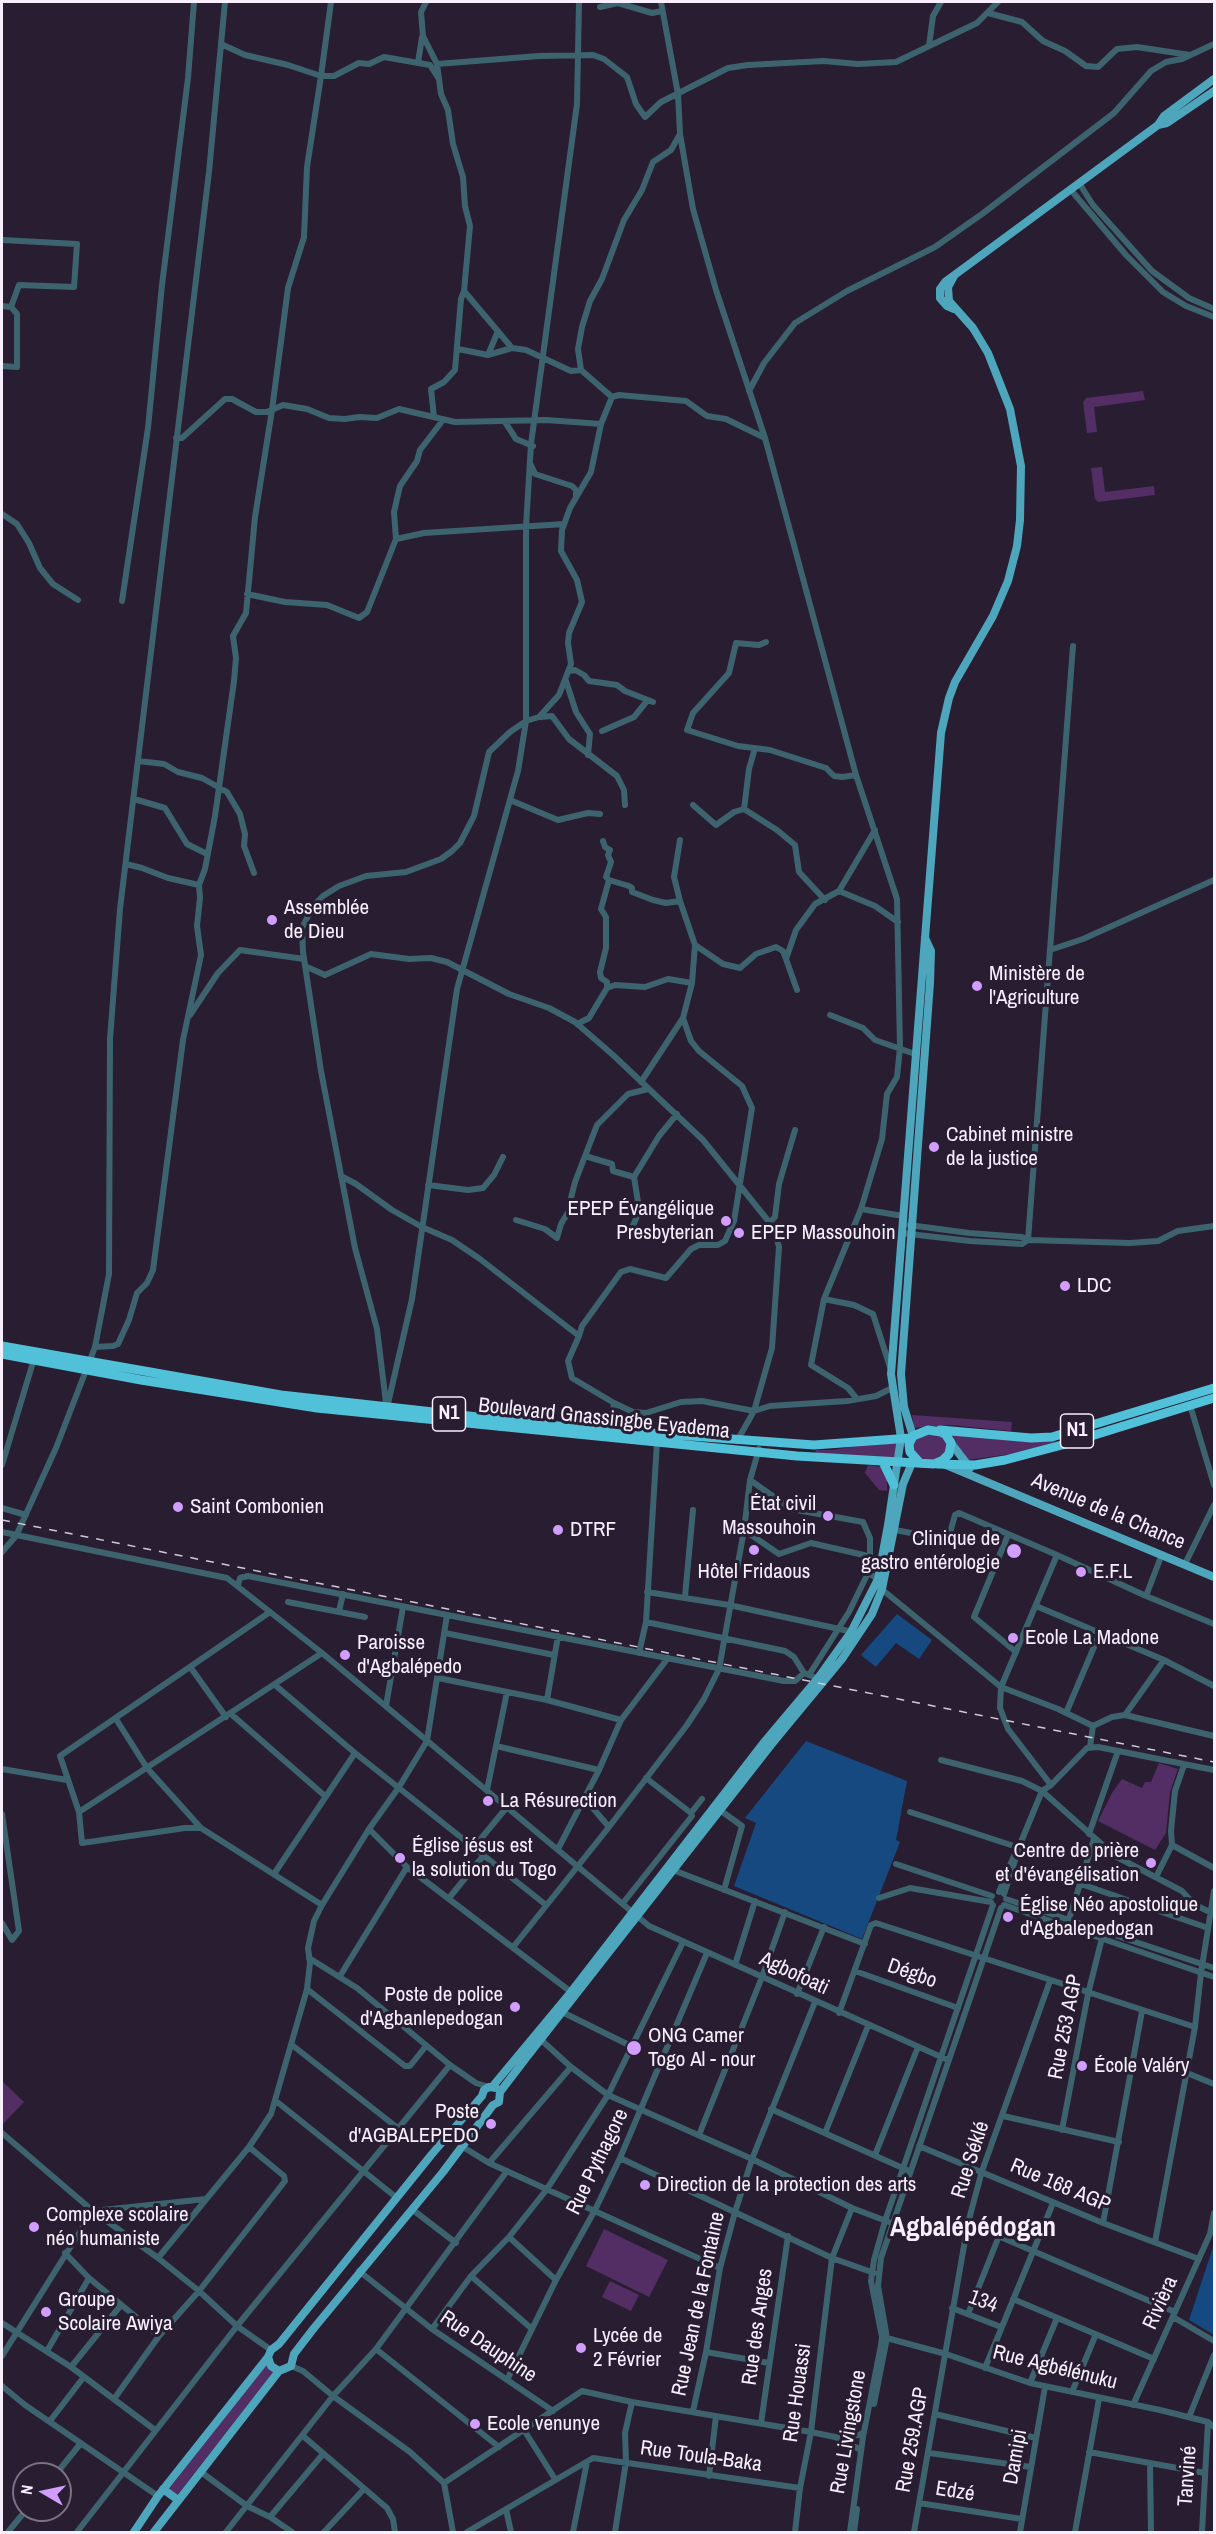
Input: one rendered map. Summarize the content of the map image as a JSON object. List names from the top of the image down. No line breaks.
{"streets":{"highway":["N1","Boulevard Gnassingbe Eyadema"],"main road":["Avenue de la Chance"],"street":["Agbofoati","Dégbo","Rue 253 AGP","Rue Séklé","Rue Pythagore","Rue 168 AGP","134","Rivièra","Rue Jean de la Fontaine","Rue des Anges","Rue Dauphine","Rue Agbélénuku","Rue Houassi","Rue Livingstone","Rue 259.AGP","Rue Toula-Baka","Damipi","Tanviné","Edzé"]},"crossings":[["N1","Boulevard Gnassingbe Eyadema"],["Agbofoati","Rue Pythagore"],["Agbofoati","Rue Jean de la Fontaine"],["Rue Séklé","Rue 168 AGP"],["Rue Séklé","134"],["Rue Séklé","Rue Agbélénuku"],["Rue Séklé","Rue 259.AGP"],["Rue Pythagore","Rue Dauphine"],["Rue 168 AGP","Rivièra"],["Rivièra","Rue Agbélénuku"],["Rue Agbélénuku","Rue Livingstone"],["Rue Agbélénuku","Rue 259.AGP"],["Rue Agbélénuku","Damipi"],["Rue Agbélénuku","Tanviné"],["Rue Houassi","Rue Toula-Baka"],["Rue 259.AGP","Edzé"],["Damipi","Edzé"]],"districts":["Agbalépédogan"],"places":["Assemblée de Dieu","Ministère de l'Agriculture","Cabinet ministre de la justice","EPEP Évangélique Presbyterian","EPEP Massouhoin","LDC","Saint Combonien","État civil Massouhoin","DTRF","Hôtel Fridaous","Clinique de gastro entérologie","E.F.L","Ecole La Madone","Paroisse d'Agbalépedo","La Résurection","Église jésus est la solution du Togo","Centre de prière et d'évangélisation","Église Néo apostolique d'Agbalepedogan","Poste de police d'Agbanlepedogan","ONG Camer Togo Al - nour","École Valéry","Poste d'AGBALEPEDO","Direction de la protection des arts","Complexe scolaire néo humaniste","Groupe Scolaire Awiya","Lycée de 2 Février","Ecole venunye"],"north":"left"}
